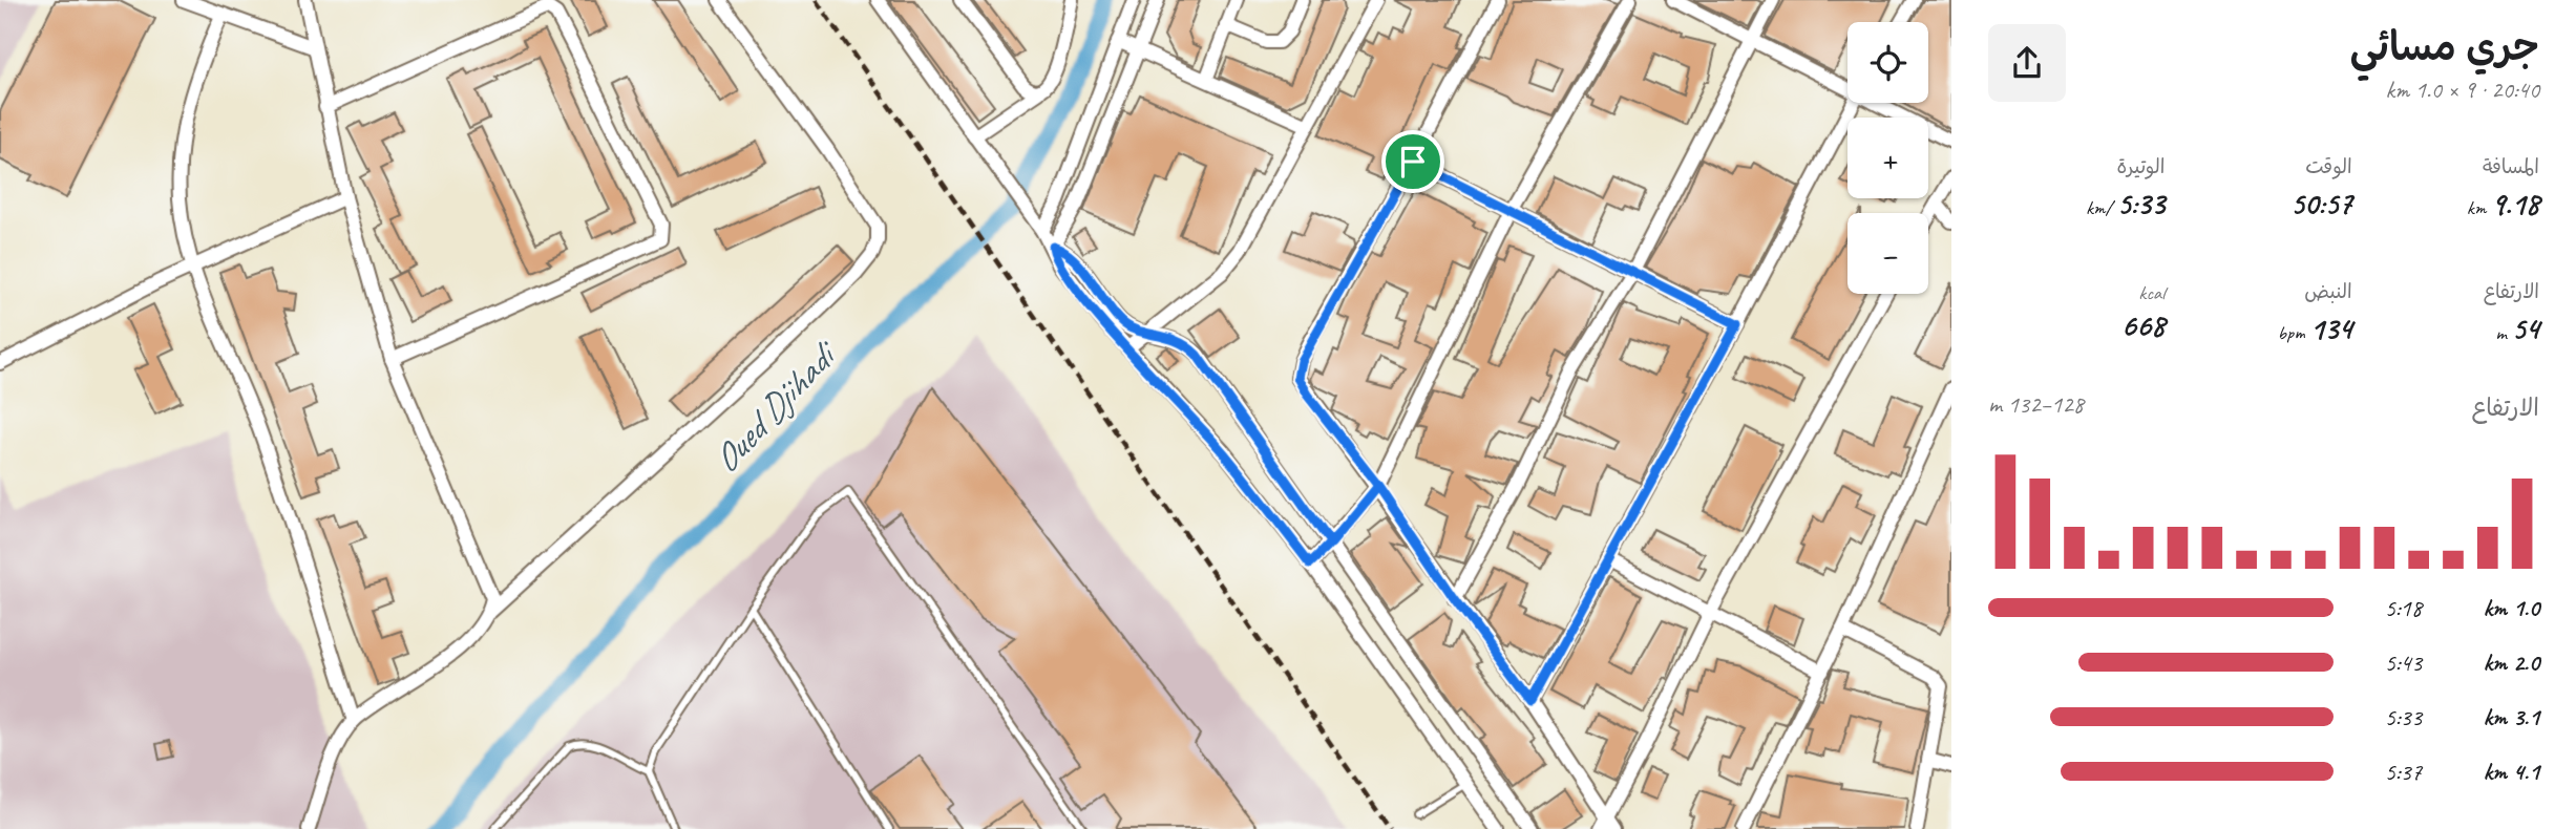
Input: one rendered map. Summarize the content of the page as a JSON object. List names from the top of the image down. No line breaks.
{"water":["Oued Djihadi"],"page":{"heading":["جري مسائي","20:40 · 9 × 1.0 km"],"map_buttons":["+","−"],"stats":[["المسافة","9.18 km"],["الوقت","50:57"],["الوتيرة","5:33 /km"],["الارتفاع","54 m"],["النبض","134 bpm"],["kcal","668"]],"chart":["الارتفاع","128–132 m"],"list":[{"name":"1.0 km","note":"5:18"},{"name":"2.0 km","note":"5:43"},{"name":"3.1 km","note":"5:33"},{"name":"4.1 km","note":"5:37"}]}}
